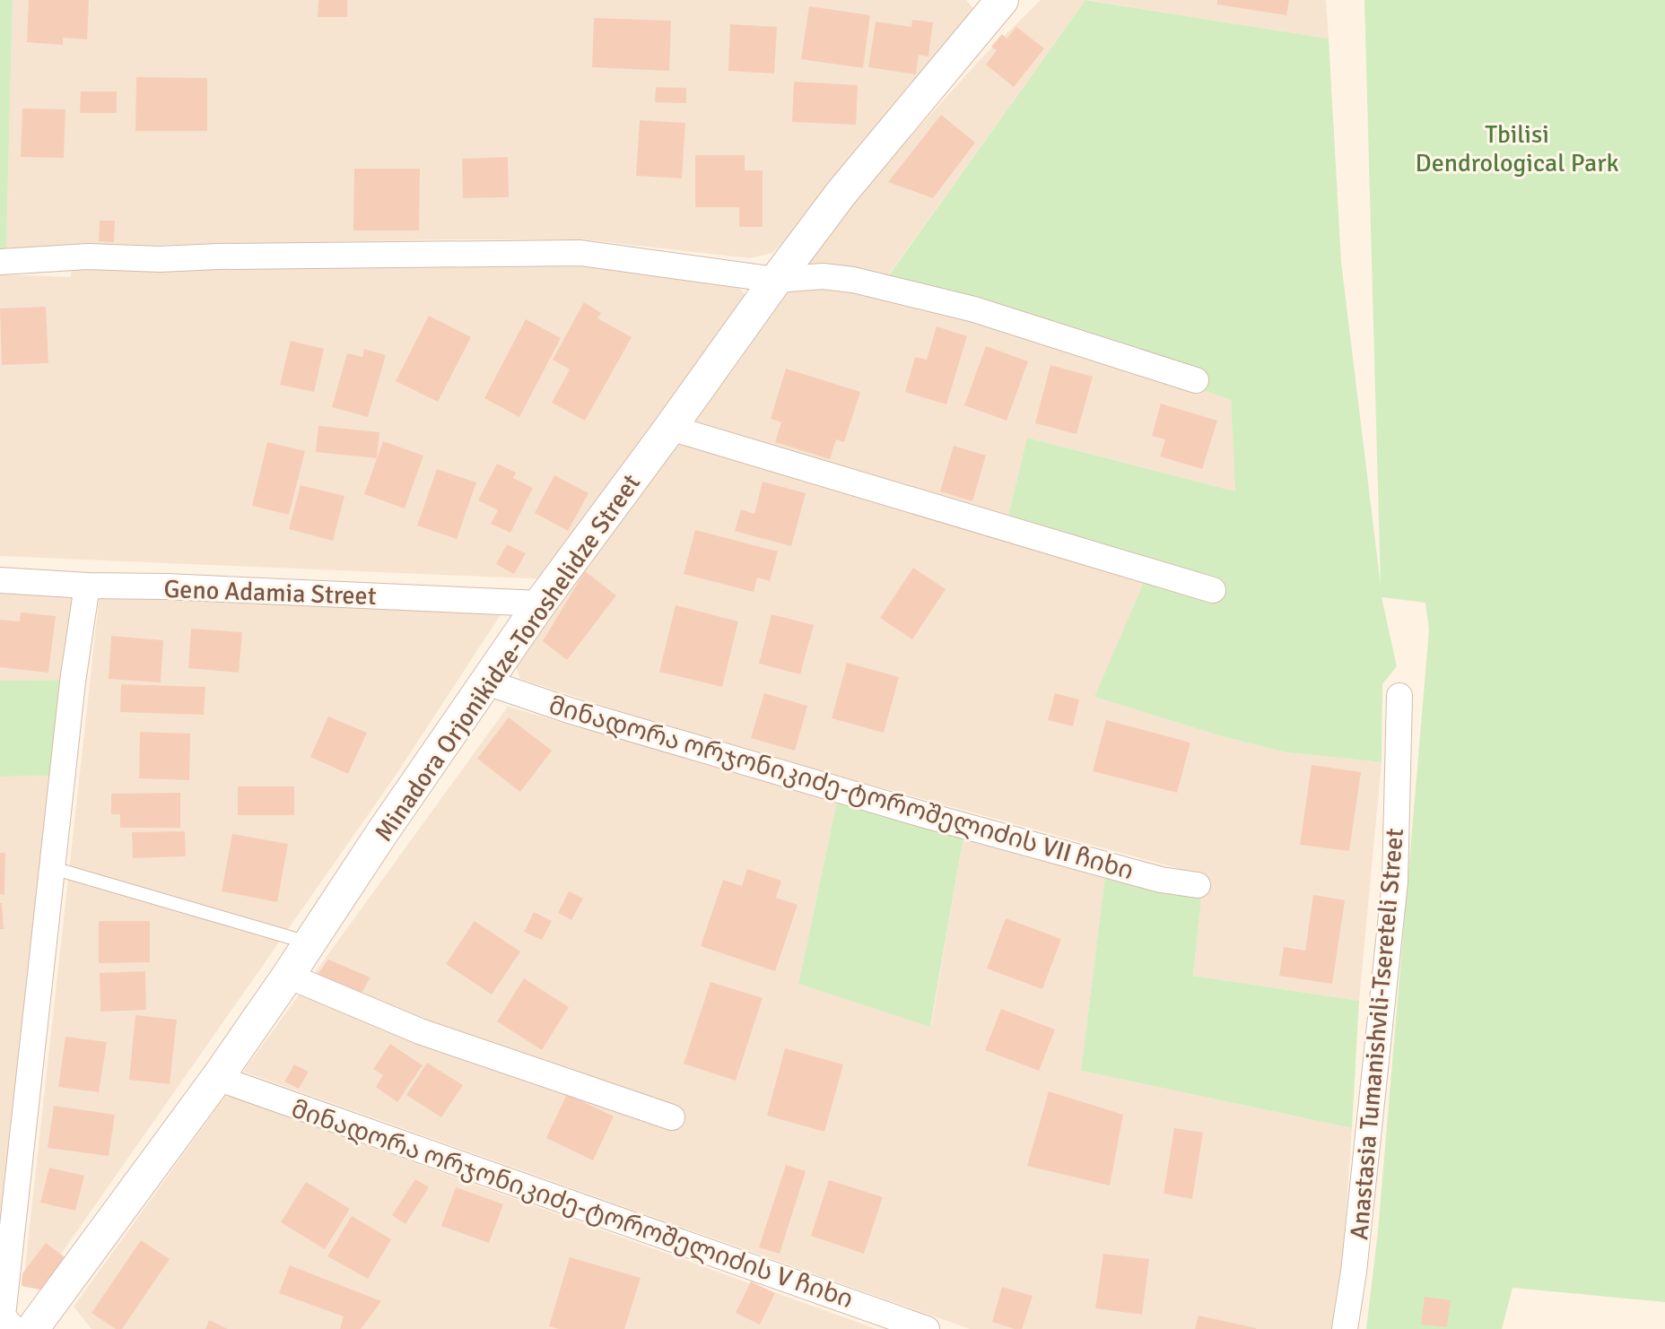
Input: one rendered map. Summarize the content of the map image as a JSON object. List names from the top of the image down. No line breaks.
{"streets":{"street":["Geno Adamia Street","Minadora Orjonikidze-Toroshelidze Street","მინადორა ორჯონიკიძე-ტოროშელიძის VII ჩიხი","Anastasia Tumanishvili-Tsereteli Street","მინადორა ორჯონიკიძე-ტოროშელიძის V ჩიხი"]},"crossings":[["Geno Adamia Street","Minadora Orjonikidze-Toroshelidze Street"],["Minadora Orjonikidze-Toroshelidze Street","მინადორა ორჯონიკიძე-ტოროშელიძის VII ჩიხი"],["Minadora Orjonikidze-Toroshelidze Street","მინადორა ორჯონიკიძე-ტოროშელიძის V ჩიხი"]],"parks":["Tbilisi Dendrological Park"]}
